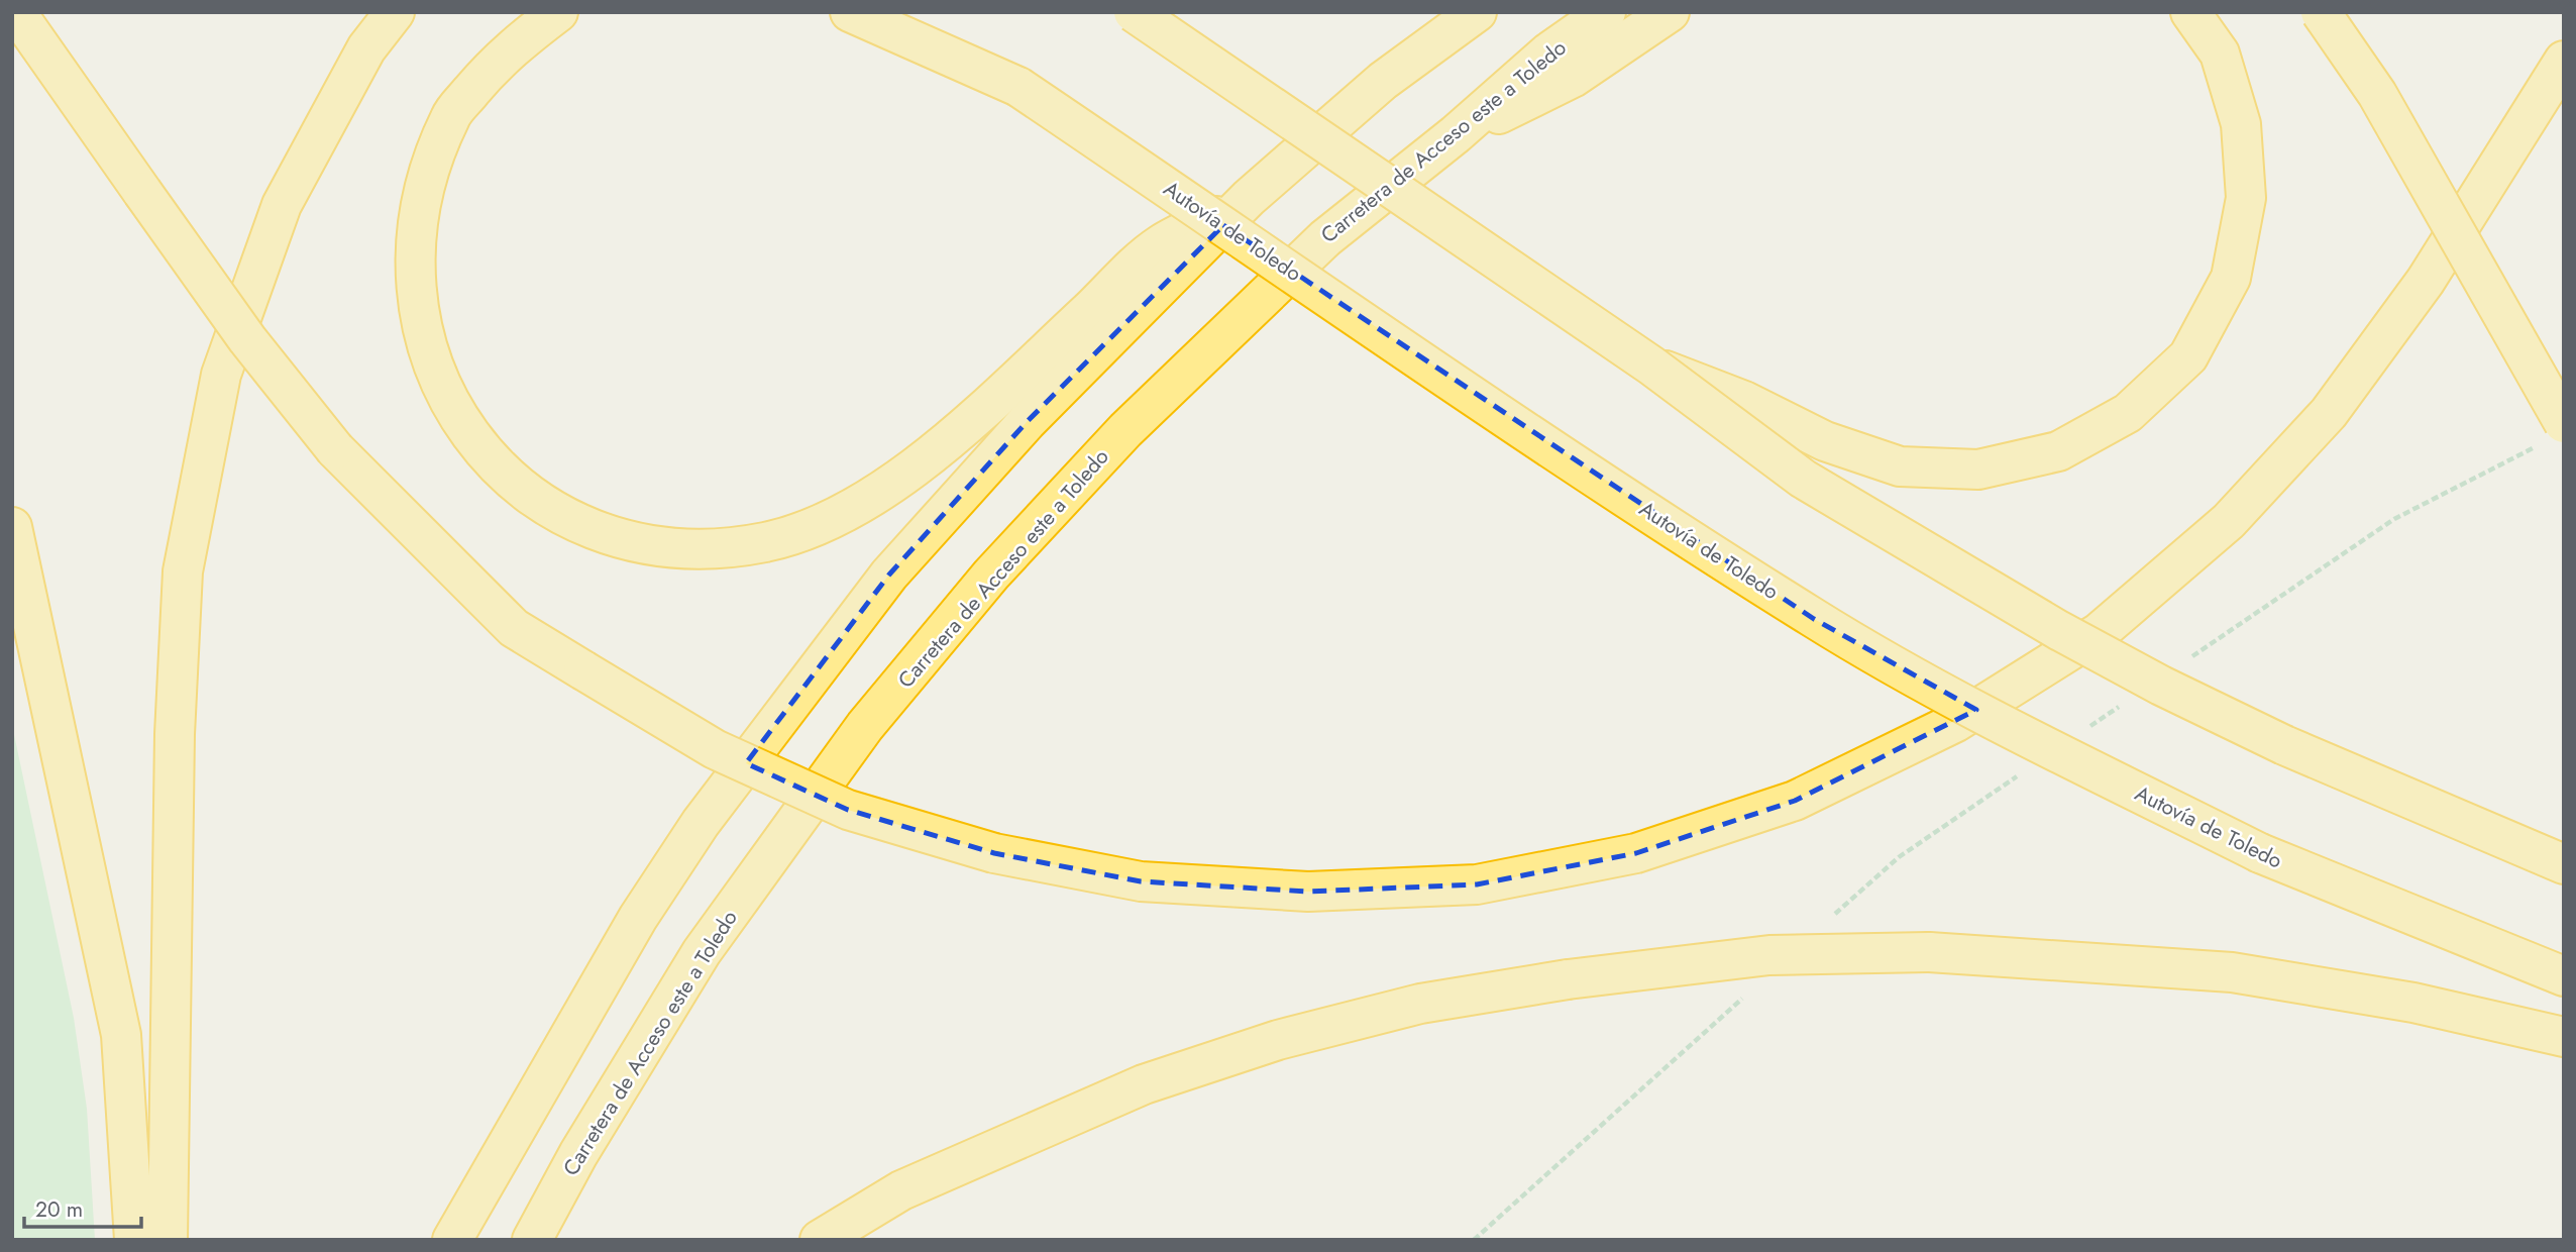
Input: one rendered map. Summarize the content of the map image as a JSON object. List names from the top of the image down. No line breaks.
{"streets":{"highway":["Carretera de Acceso este a Toledo","Autovía de Toledo"]},"scale_bar":"20 m"}
